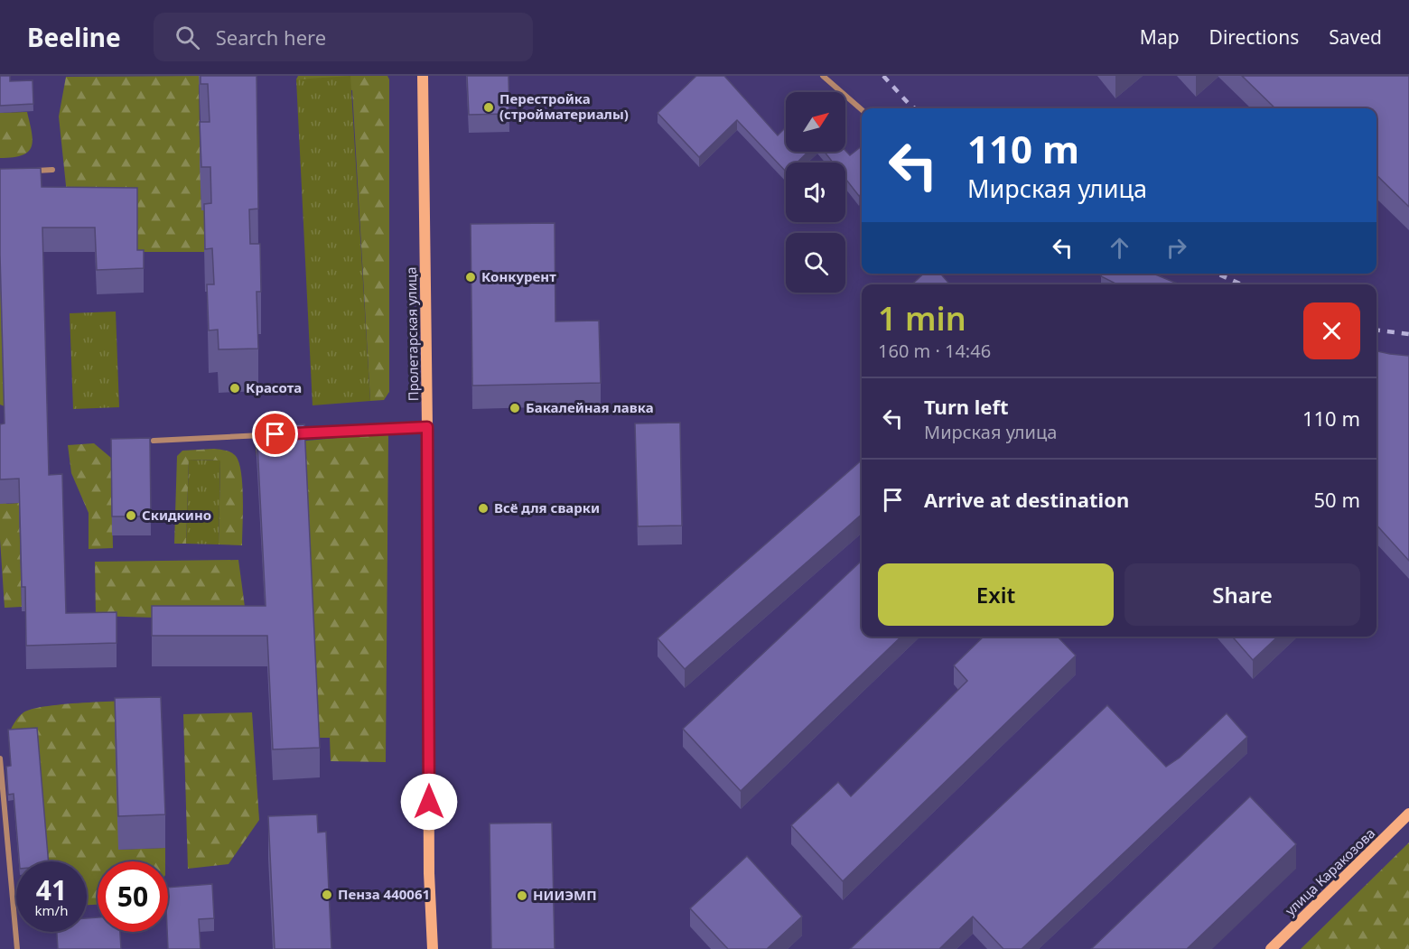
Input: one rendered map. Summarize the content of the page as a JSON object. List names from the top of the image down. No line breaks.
{"streets":{"main road":["Пролетарская улица","улица Каракозова"]},"places":["Перестройка (стройматериалы)","Конкурент","Красота","Бакалейная лавка","Всё для сварки","Скидкино","Пенза 440061","НИИЭМП"],"north":"top right","page":{"header":"Beeline","search":"Search here","nav":["Map","Directions","Saved"],"turn":["110 m","Мирская улица"],"heading":["1 min","160 m · 14:46"],"list":[{"name":"Turn left","note":"Мирская улица","value":"110 m"},{"name":"Arrive at destination","value":"50 m"}],"buttons":["Exit","Share"],"speed":"41 km/h","limit":"50"}}
